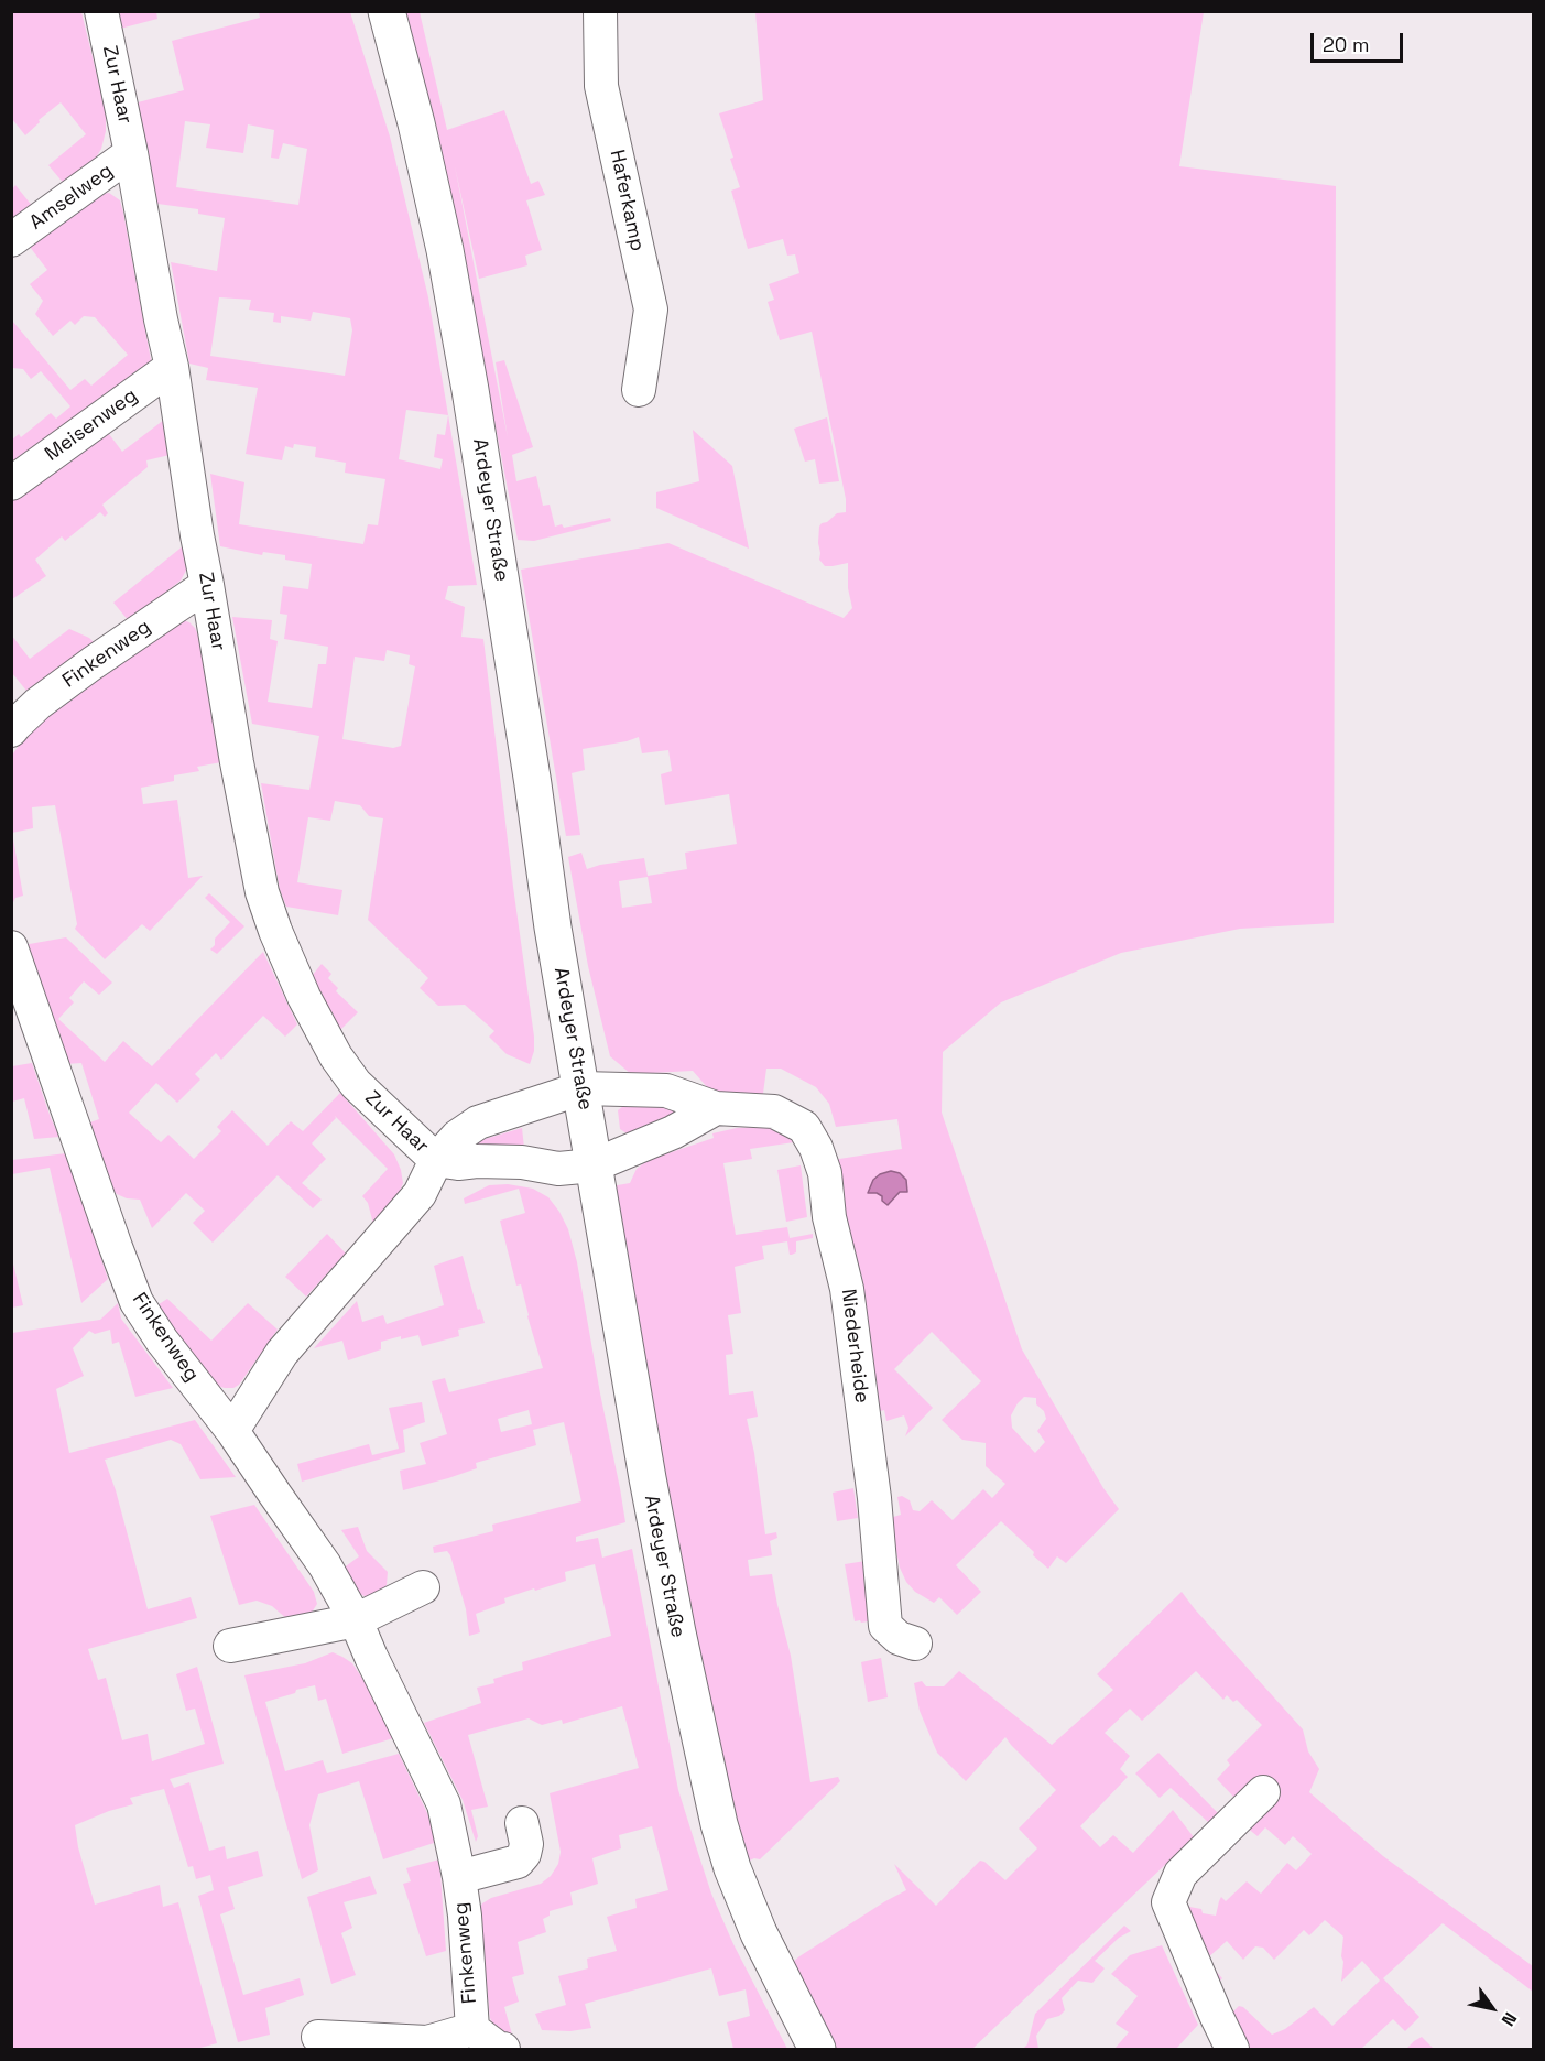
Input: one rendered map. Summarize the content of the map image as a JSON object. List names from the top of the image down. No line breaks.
{"streets":{"main road":["Ardeyer Straße"],"street":["Zur Haar","Amselweg","Haferkamp","Meisenweg","Finkenweg","Niederheide"]},"crossings":[["Zur Haar","Amselweg"],["Zur Haar","Meisenweg"],["Zur Haar","Ardeyer Straße"],["Zur Haar","Finkenweg"],["Zur Haar","Niederheide"],["Ardeyer Straße","Niederheide"]],"scale_bar":"20 m","north":"bottom right"}
